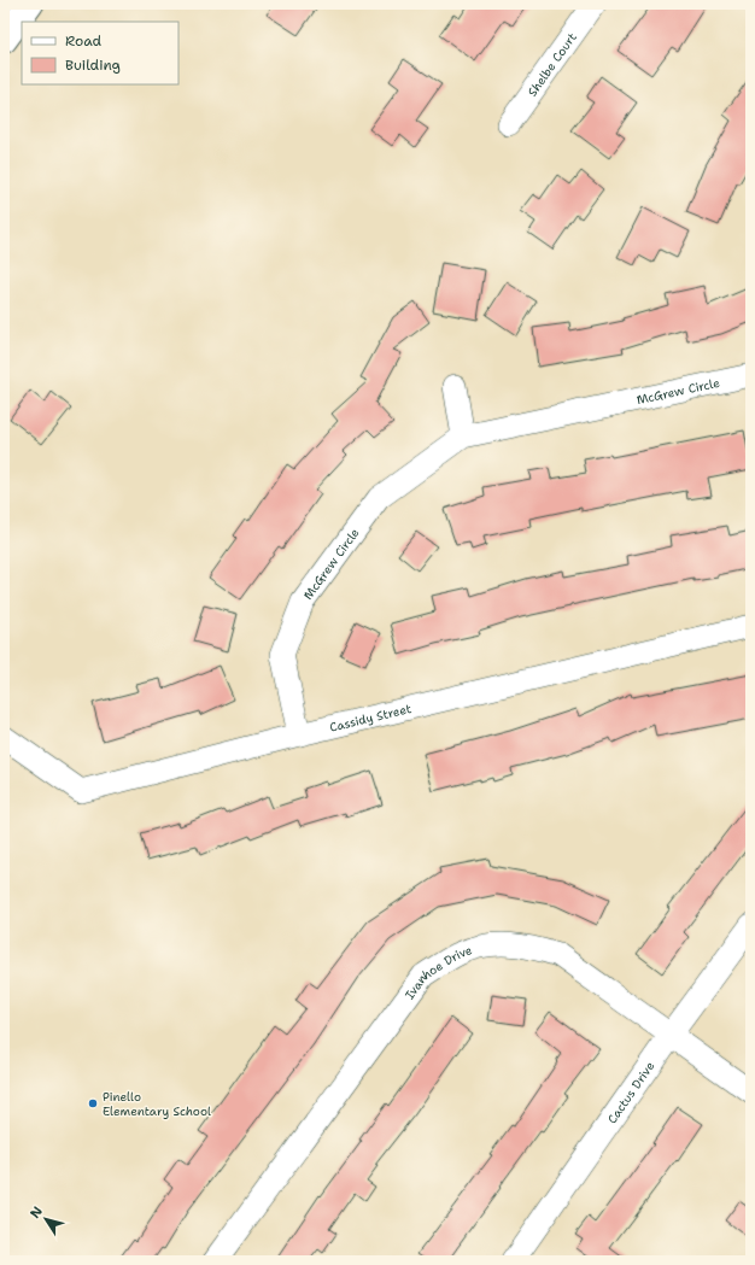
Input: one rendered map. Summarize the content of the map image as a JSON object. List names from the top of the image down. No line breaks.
{"streets":{"street":["Shelbe Court","McGrew Circle","Cassidy Street","Ivanhoe Drive","Cactus Drive"]},"crossings":[["McGrew Circle","Cassidy Street"],["Ivanhoe Drive","Cactus Drive"]],"places":["Pinello Elementary School"],"legend":["Road","Building"],"north":"top left"}
